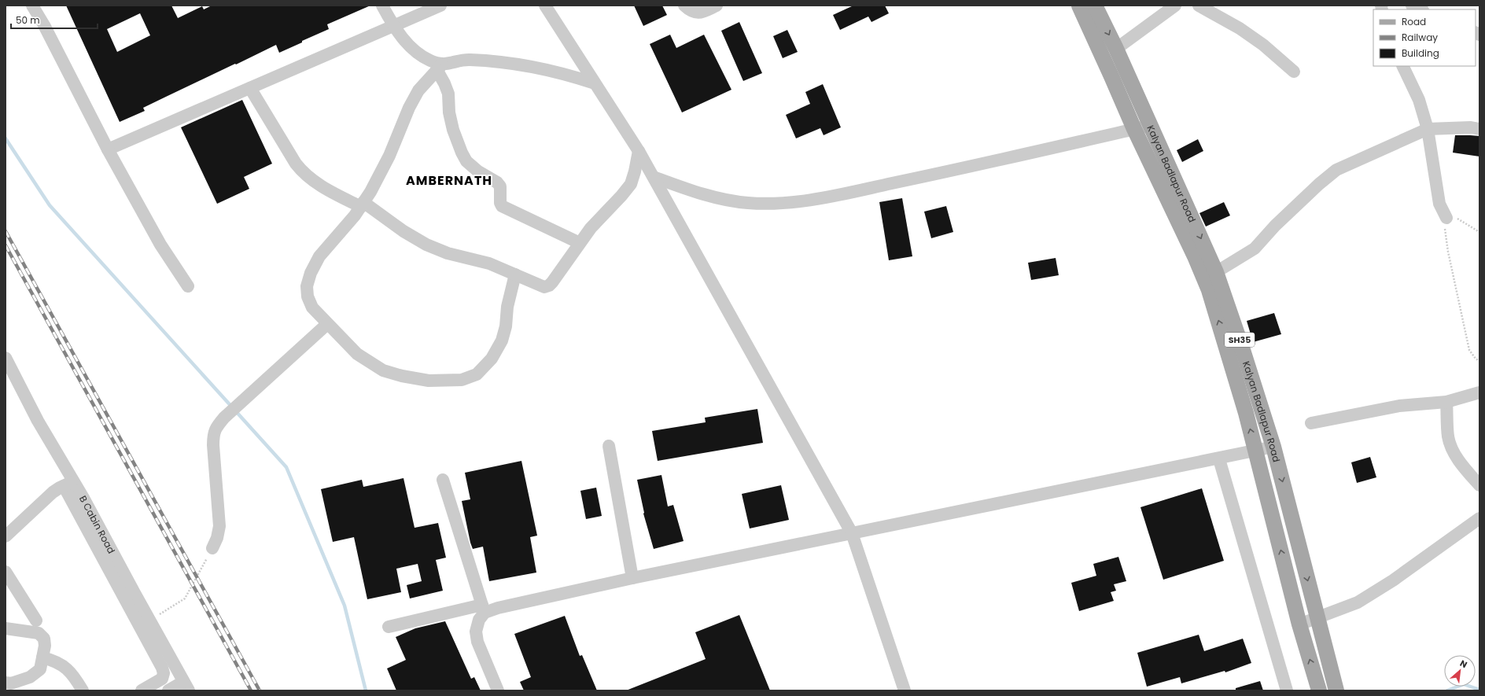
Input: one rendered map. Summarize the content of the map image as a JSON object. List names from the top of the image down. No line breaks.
{"streets":{"main road":["Kalyan Badlapur Road","SH35"],"street":["B Cabin Road"]},"districts":["AMBERNATH"],"legend":["Road","Railway","Building"],"scale_bar":"50 m","north":"top right"}
